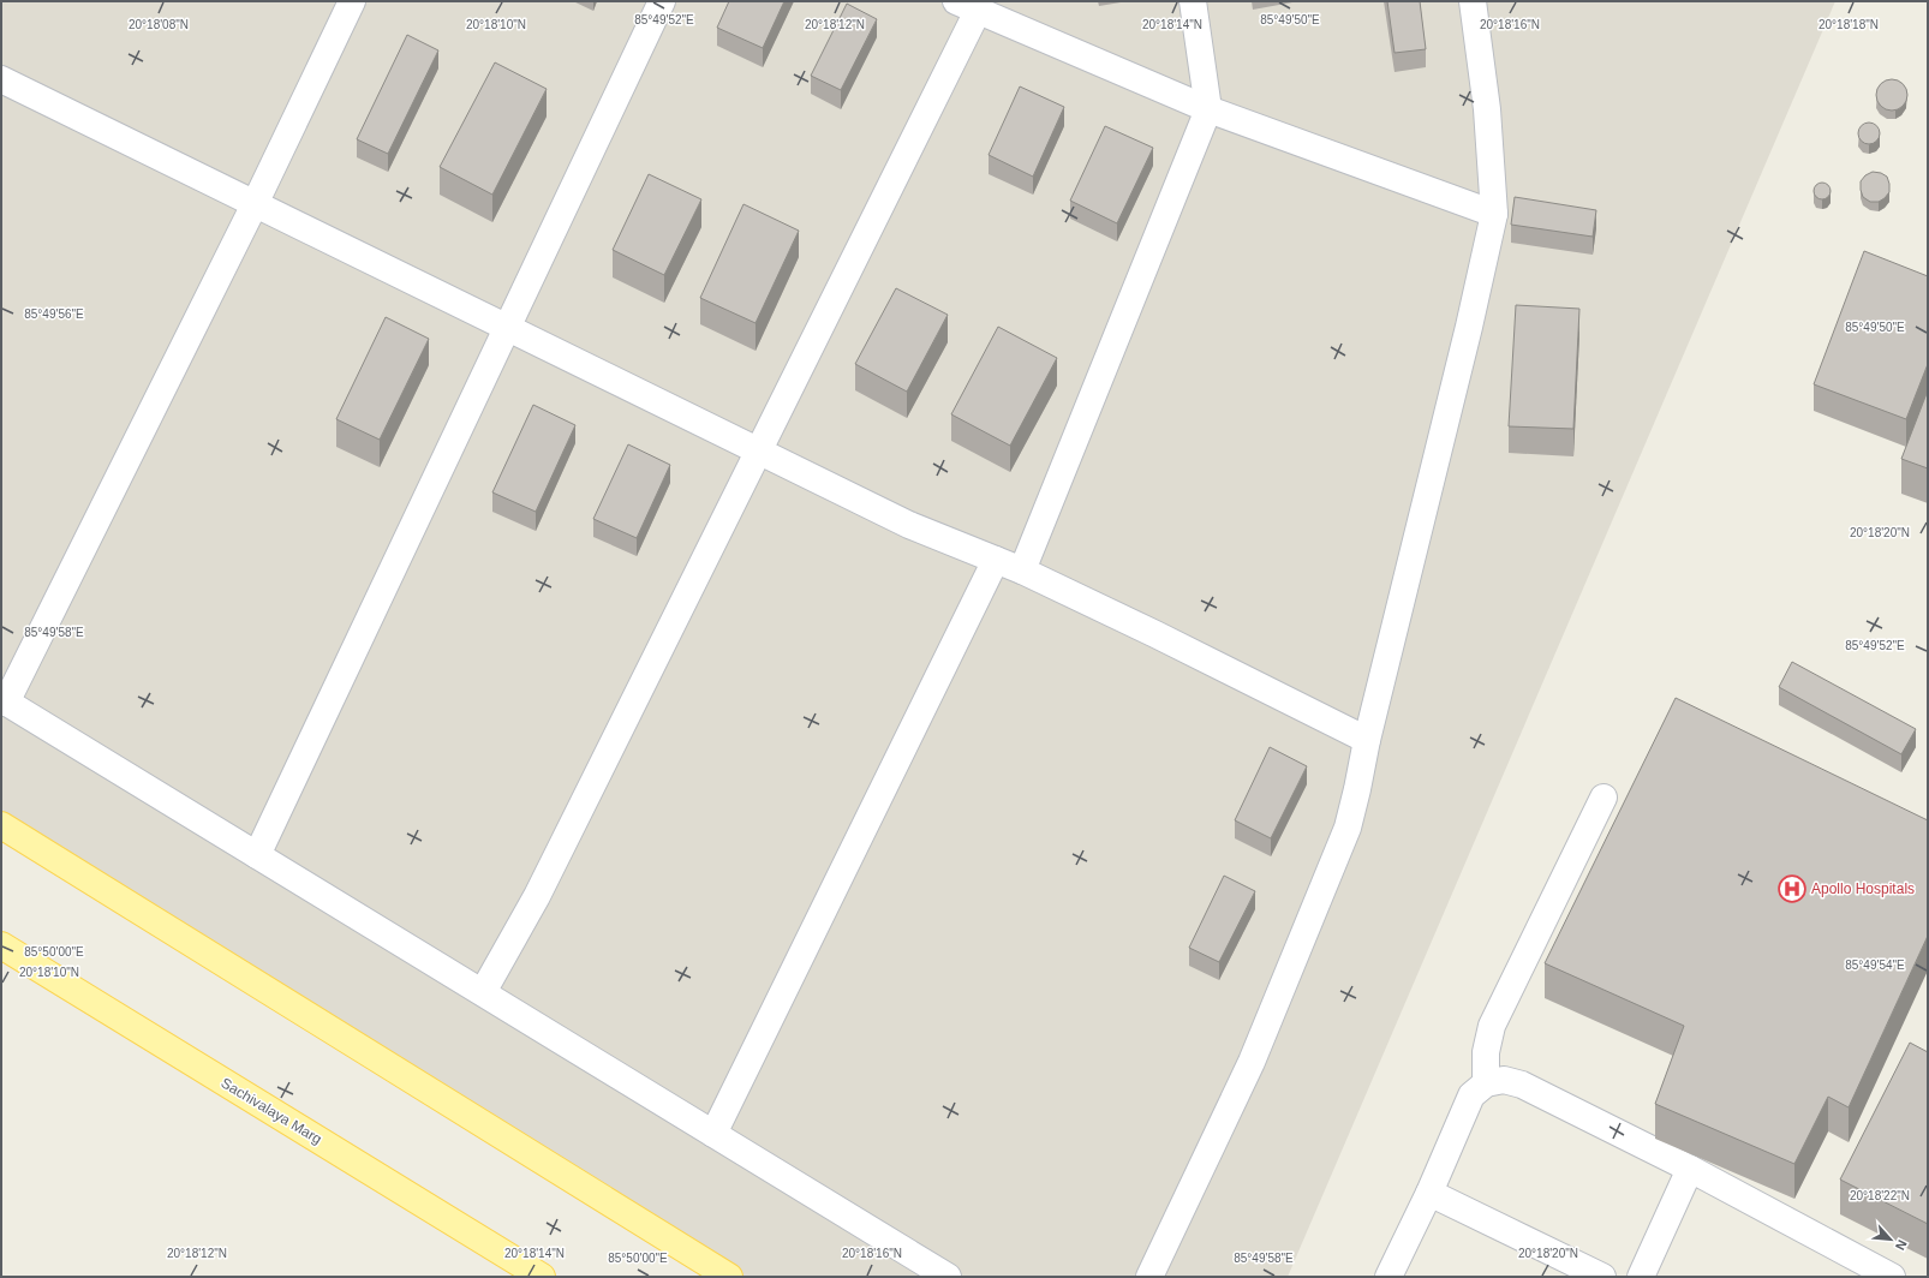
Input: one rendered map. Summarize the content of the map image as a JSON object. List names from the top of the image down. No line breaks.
{"streets":{"main road":["Sachivalaya Marg"]},"places":{"hospital":["Apollo Hospitals"]},"north":"bottom right","coordinates":["85°49'52\"E","85°49'50\"E","20°18'08\"N","20°18'10\"N","20°18'12\"N","20°18'14\"N","20°18'16\"N","20°18'18\"N","85°49'56\"E","20°18'20\"N","85°49'58\"E","85°50'00\"E","85°49'54\"E","20°18'22\"N"]}
